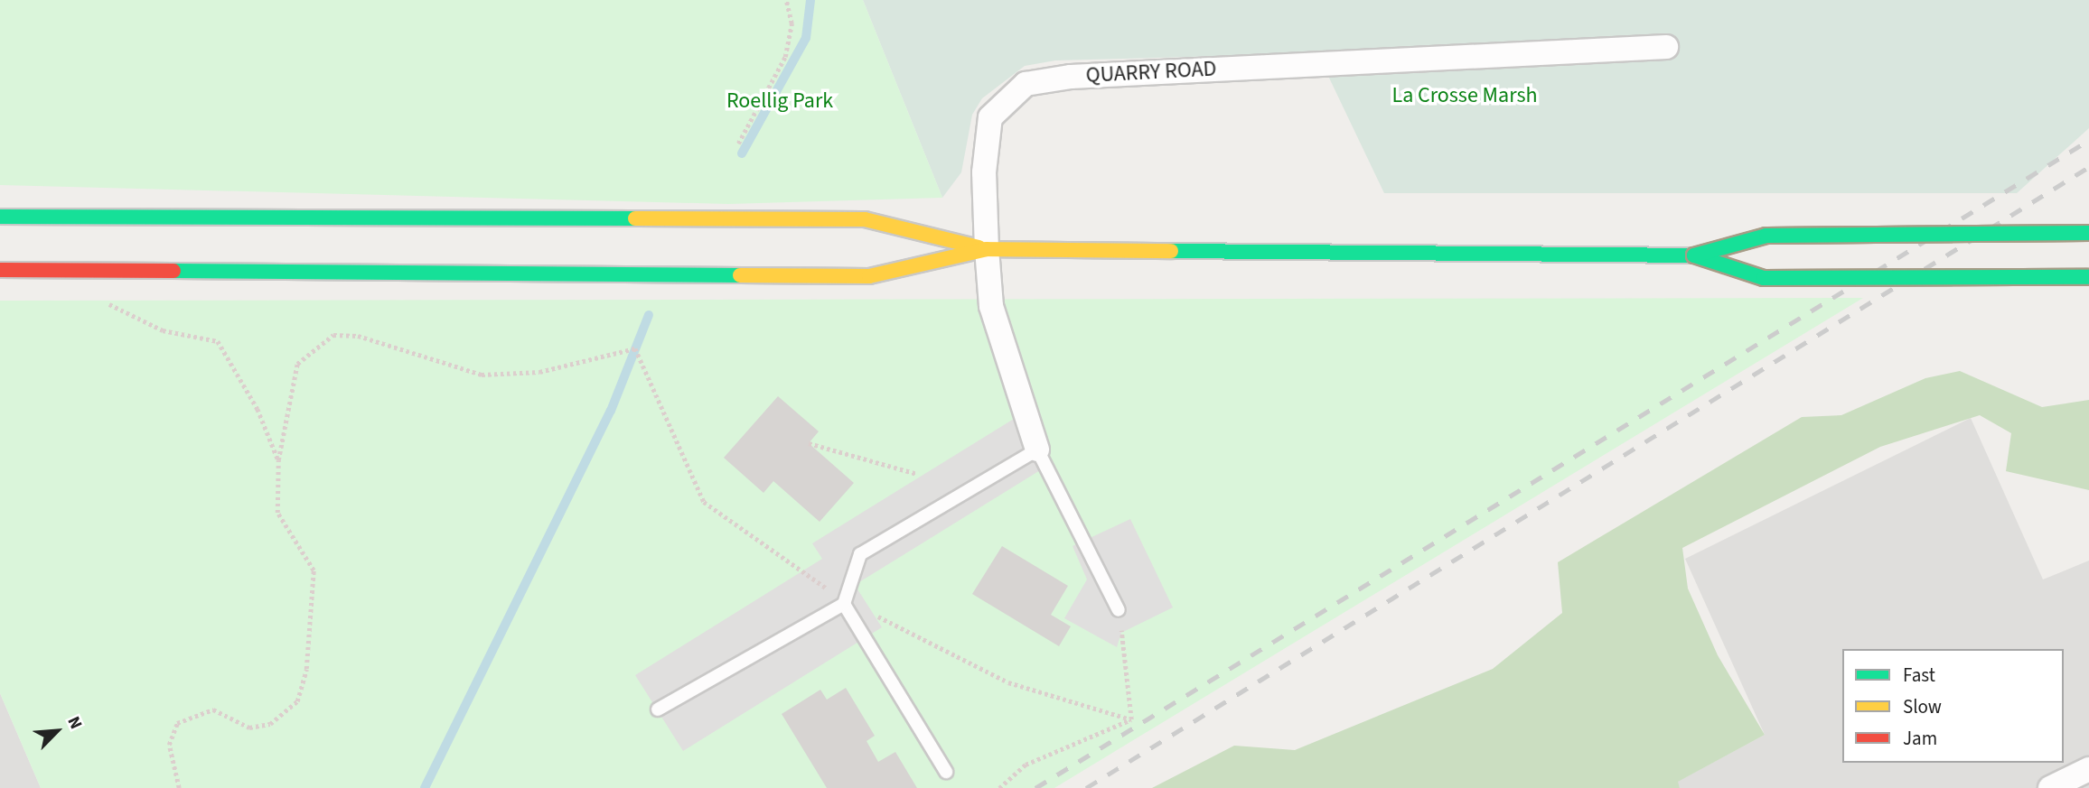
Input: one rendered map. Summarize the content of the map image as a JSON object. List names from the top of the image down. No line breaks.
{"streets":{"street":["QUARRY ROAD"]},"parks":["La Crosse Marsh","Roellig Park"],"legend":["Fast","Slow","Jam"],"north":"top right"}
